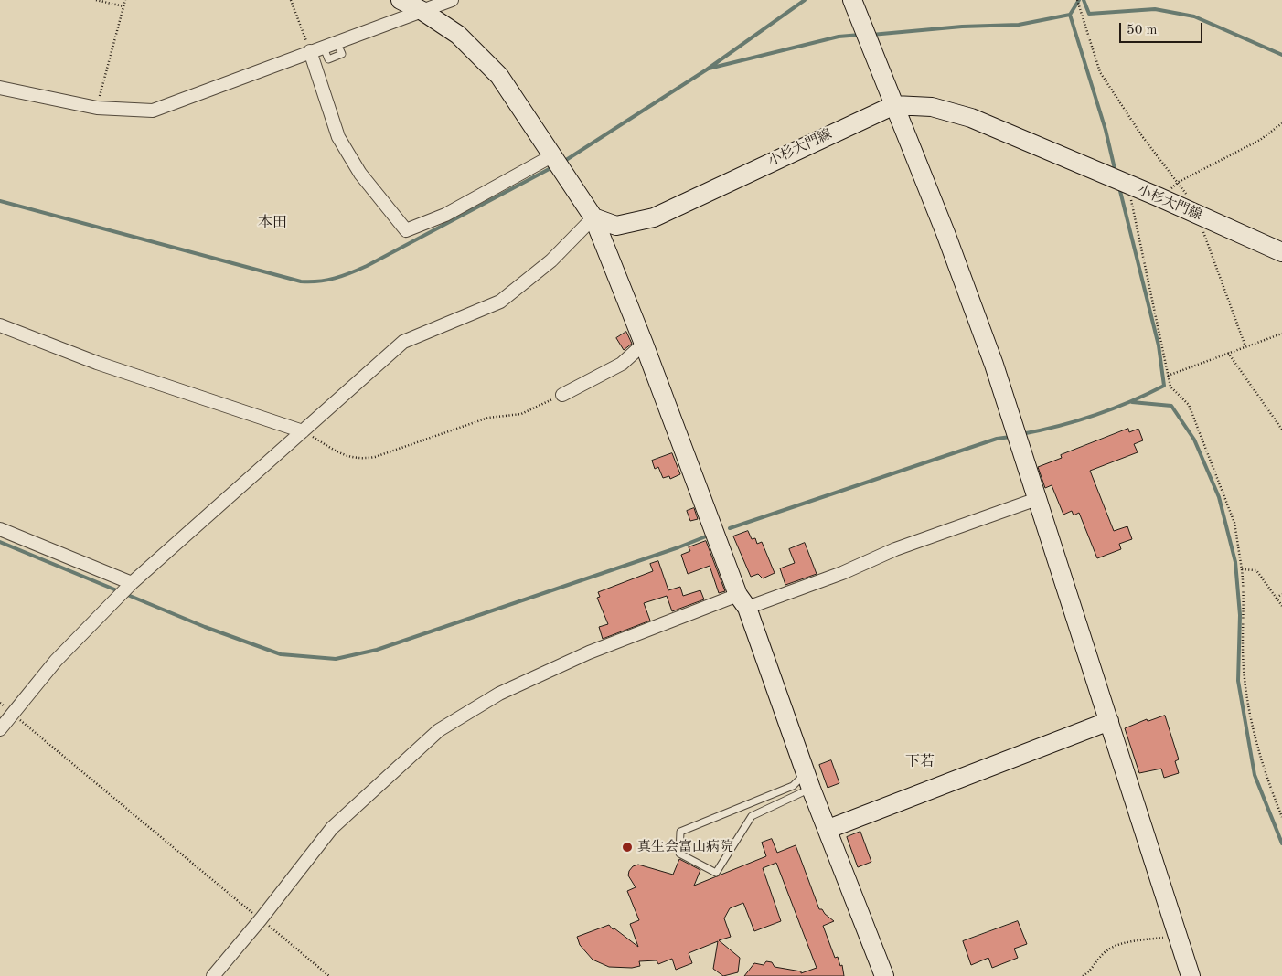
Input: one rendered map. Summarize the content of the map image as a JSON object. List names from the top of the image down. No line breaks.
{"streets":{"street":["小杉大門線"]},"districts":["本田","下若"],"places":["真生会富山病院"],"scale_bar":"50 m"}
